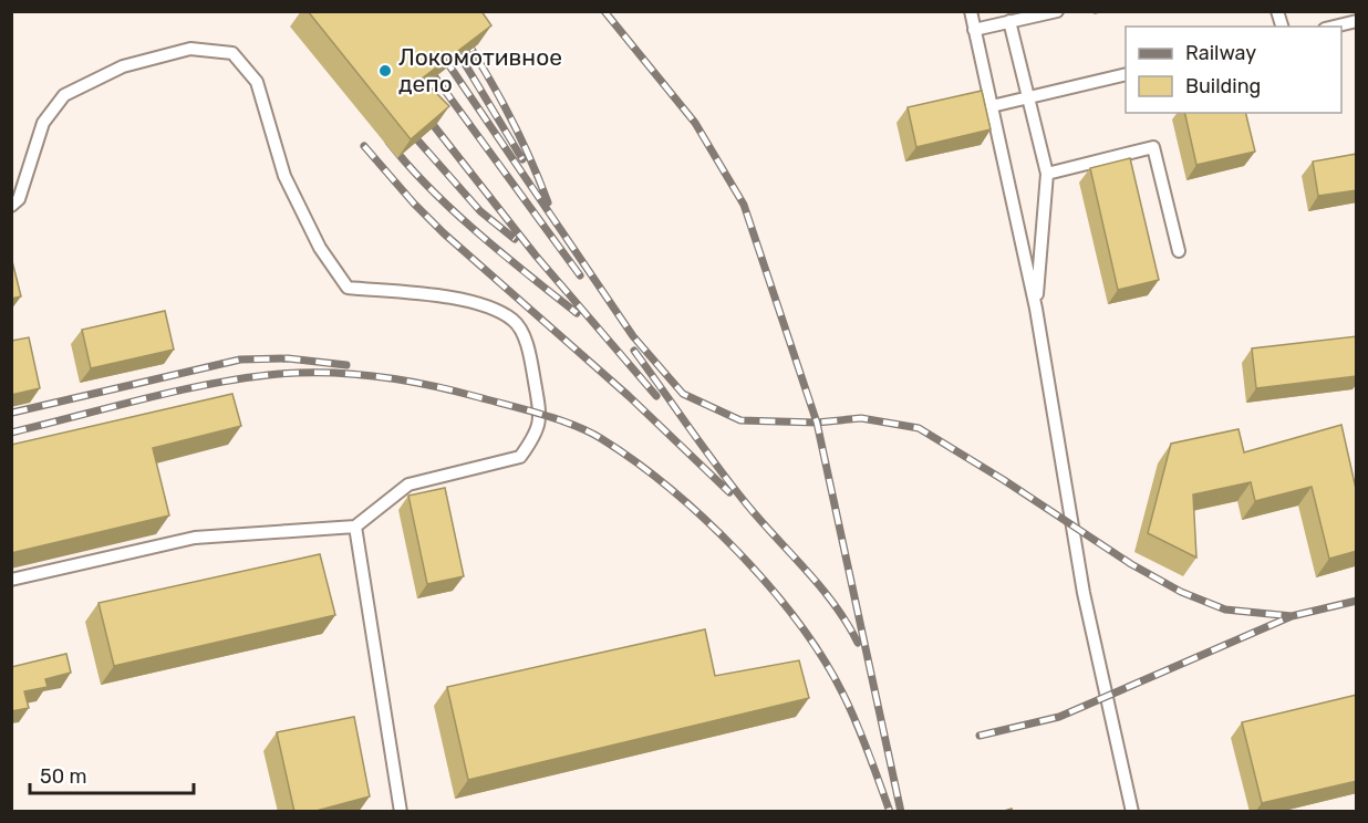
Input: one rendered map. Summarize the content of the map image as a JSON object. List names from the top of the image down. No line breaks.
{"places":["Локомотивное депо"],"legend":["Railway","Building"],"scale_bar":"50 m"}
